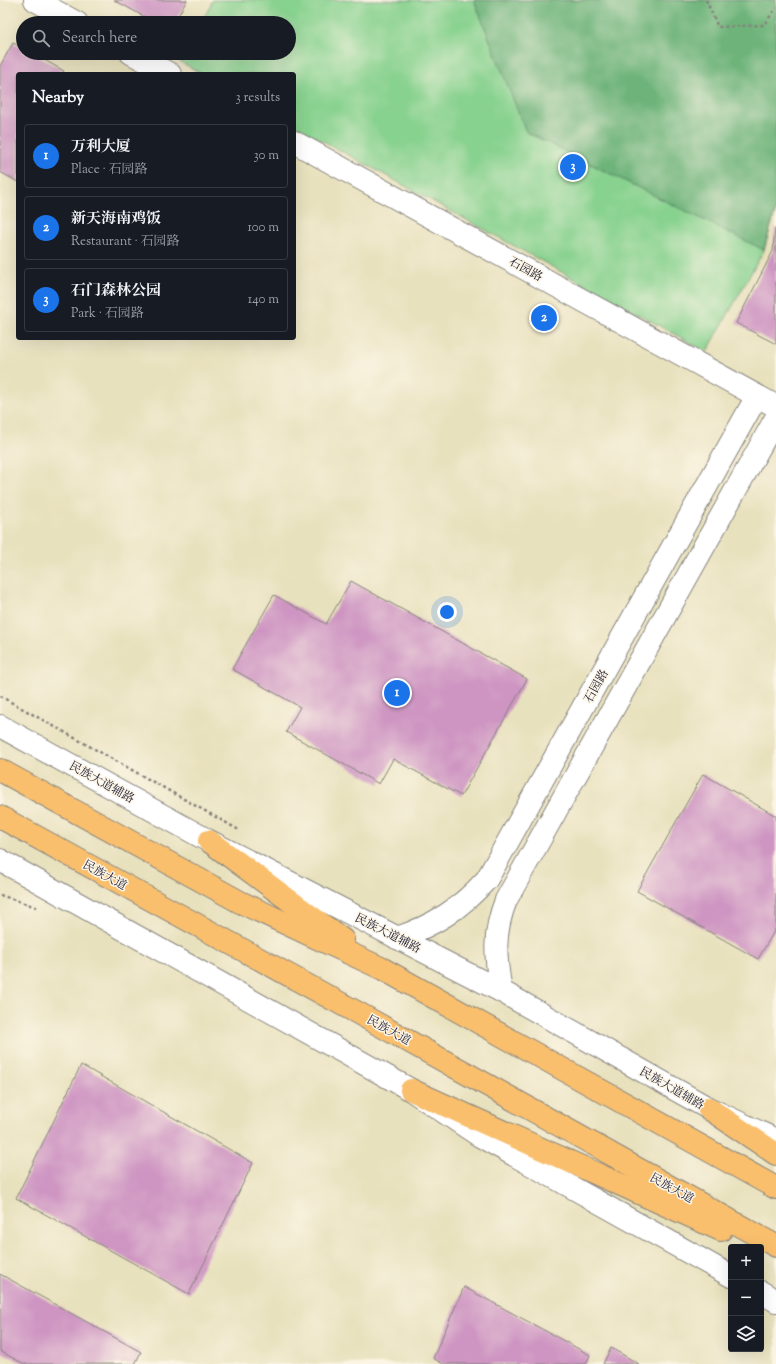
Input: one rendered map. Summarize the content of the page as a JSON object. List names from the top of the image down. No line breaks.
{"streets":{"highway":["民族大道"],"street":["石园路","民族大道辅路"]},"crossings":[["石园路","民族大道辅路"]],"page":{"search":"Search here","heading":["Nearby","3 results"],"list":[{"mark":"1","name":"万利大厦","note":"Place · 石园路","value":"30 m"},{"mark":"2","name":"新天海南鸡饭","note":"Restaurant · 石园路","value":"100 m"},{"mark":"3","name":"石门森林公园","note":"Park · 石园路","value":"140 m"}],"pins":["3","2","1"],"map_buttons":["+","−"]}}
